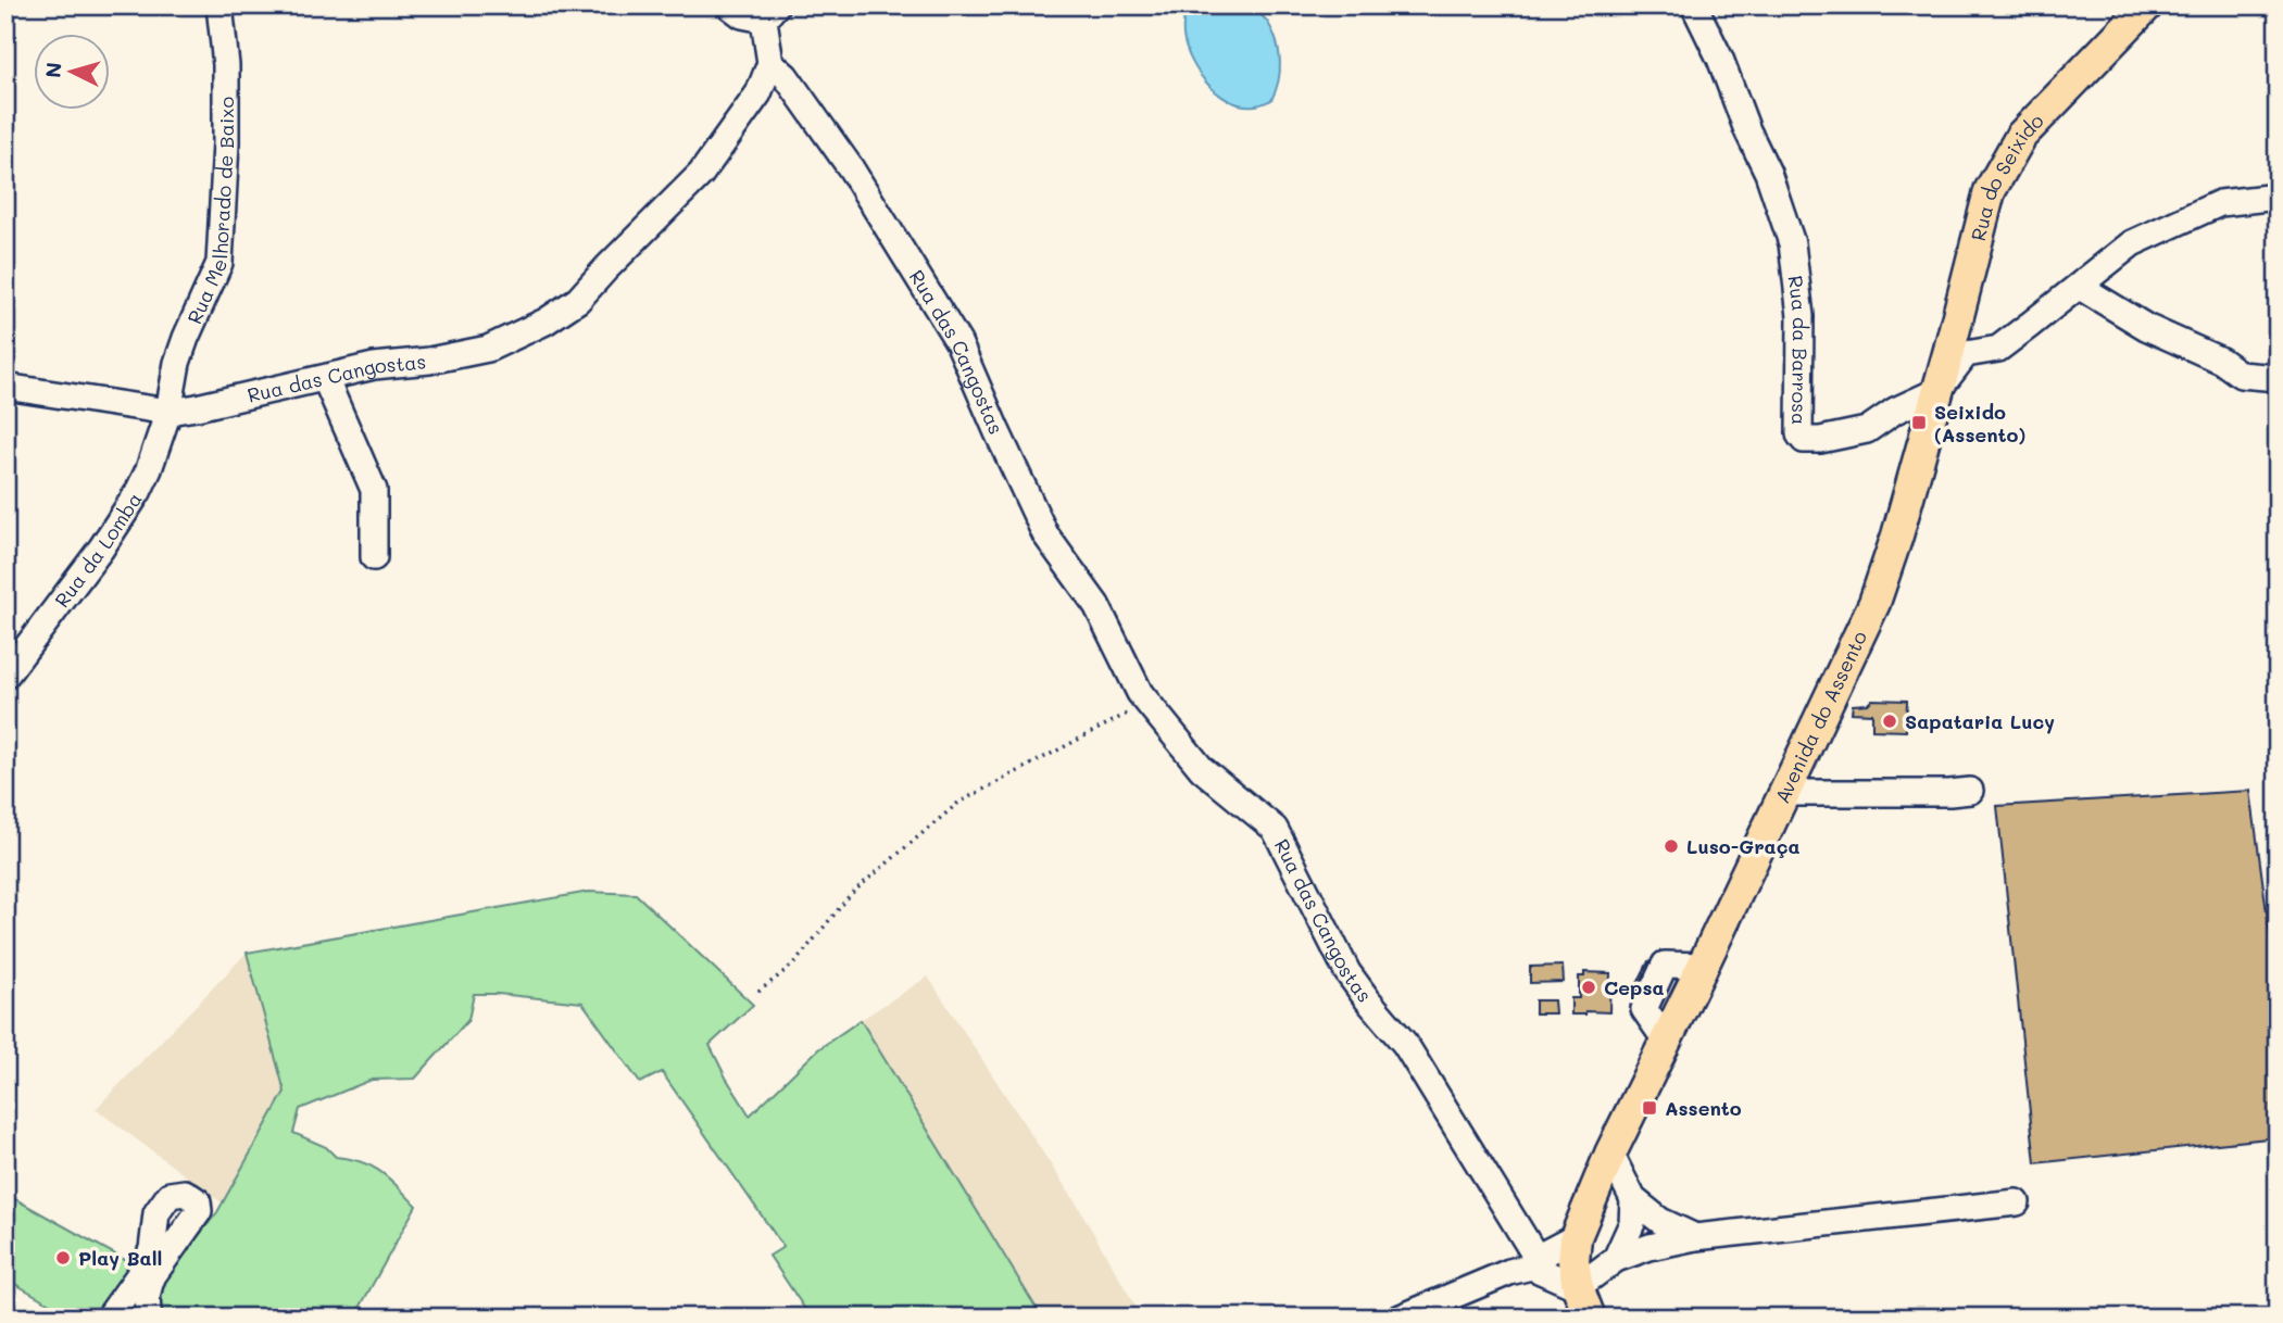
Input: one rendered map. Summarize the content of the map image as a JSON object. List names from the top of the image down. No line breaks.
{"streets":{"main road":["Rua do Seixido","Avenida do Assento"],"street":["Rua Melhorado de Baixo","Rua da Barrosa","Rua das Cangostas","Rua da Lomba"]},"crossings":[["Rua do Seixido","Rua da Barrosa"],["Rua do Seixido","Avenida do Assento"],["Rua Melhorado de Baixo","Rua das Cangostas"],["Rua Melhorado de Baixo","Rua da Lomba"],["Rua da Barrosa","Avenida do Assento"],["Rua das Cangostas","Rua da Lomba"]],"places":{"transit":["Seixido (Assento)","Assento"],"other":["Sapataria Lucy","Luso-Graça","Cepsa","Play Ball"]},"north":"left"}
